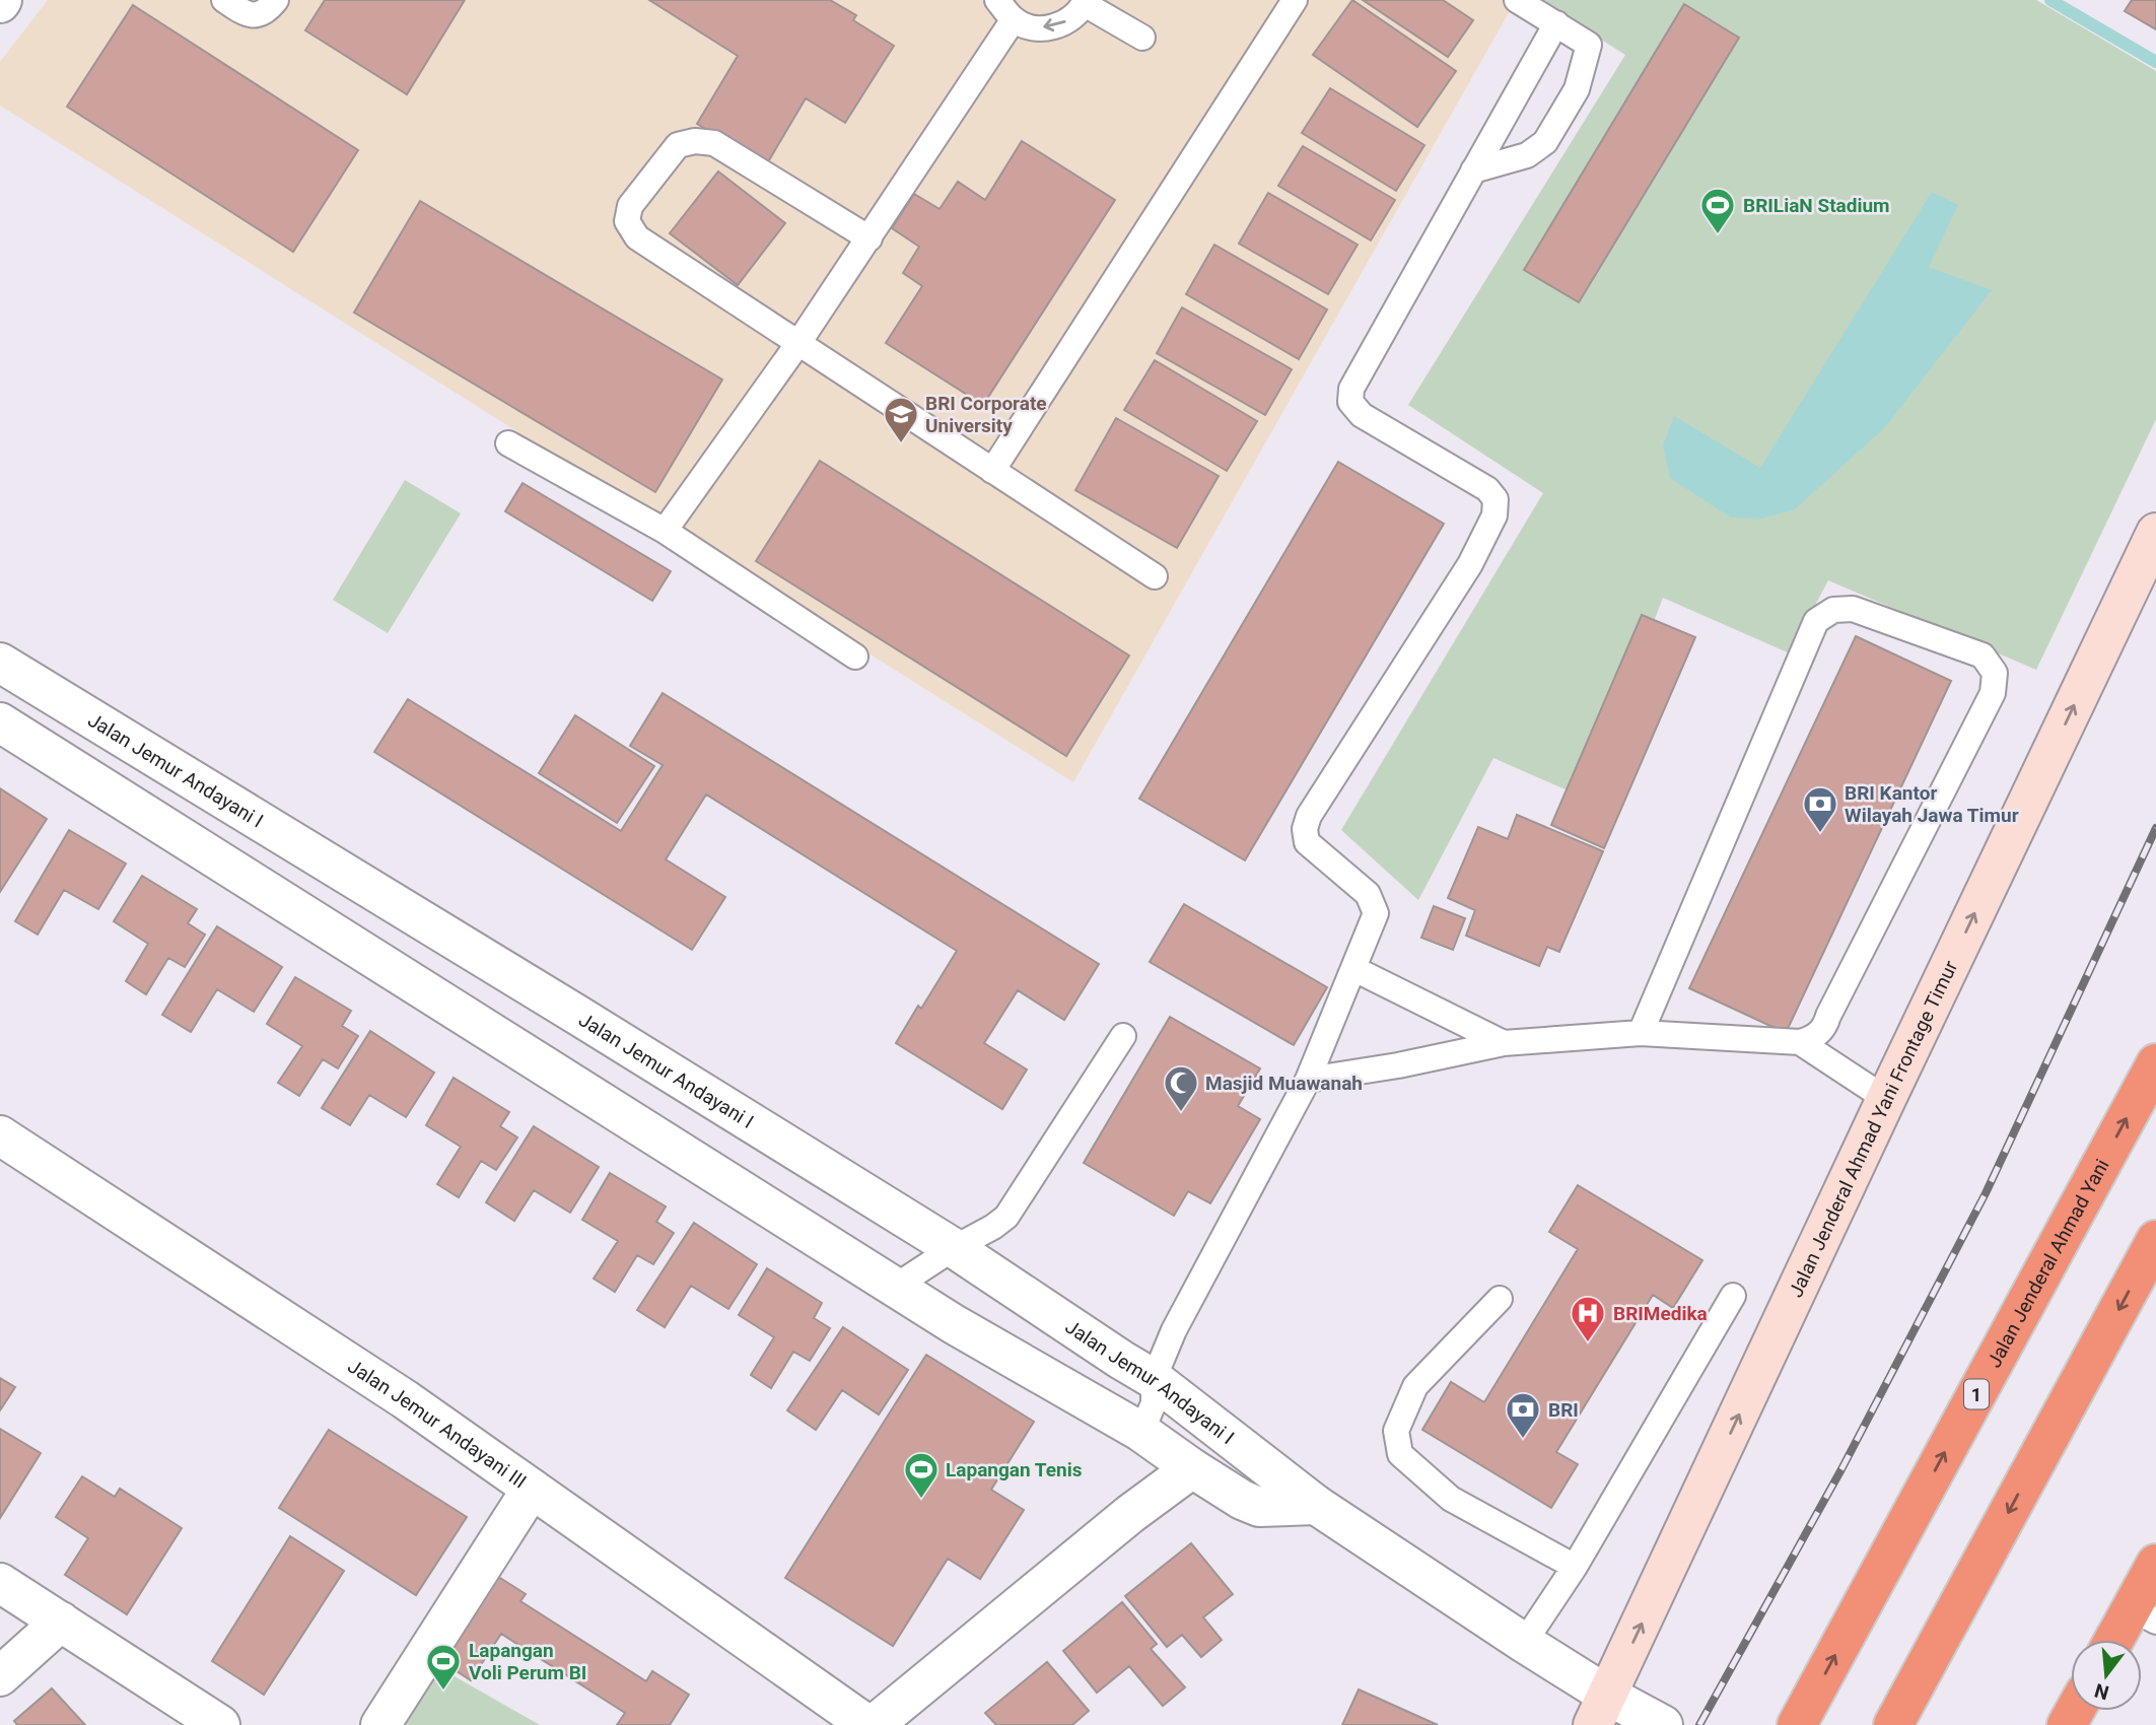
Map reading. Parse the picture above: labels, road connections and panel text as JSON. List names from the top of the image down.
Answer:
{
  "streets": {
    "highway": ["Jalan Jenderal Ahmad Yani", "1"],
    "street": ["Jalan Jemur Andayani I", "Jalan Jenderal Ahmad Yani Frontage Timur", "Jalan Jemur Andayani III"]
  },
  "crossings": [
    ["Jalan Jemur Andayani I", "Jalan Jenderal Ahmad Yani Frontage Timur"]
  ],
  "one_way": ["Jalan Jenderal Ahmad Yani Frontage Timur"],
  "places": {
    "sports": ["BRILiaN Stadium", "Lapangan Tenis", "Lapangan Voli Perum BI"],
    "school or university": ["BRI Corporate University"],
    "bank": ["BRI Kantor Wilayah Jawa Timur", "BRI"],
    "mosque": ["Masjid Muawanah"],
    "hospital": ["BRIMedika"]
  },
  "north": "bottom"
}
